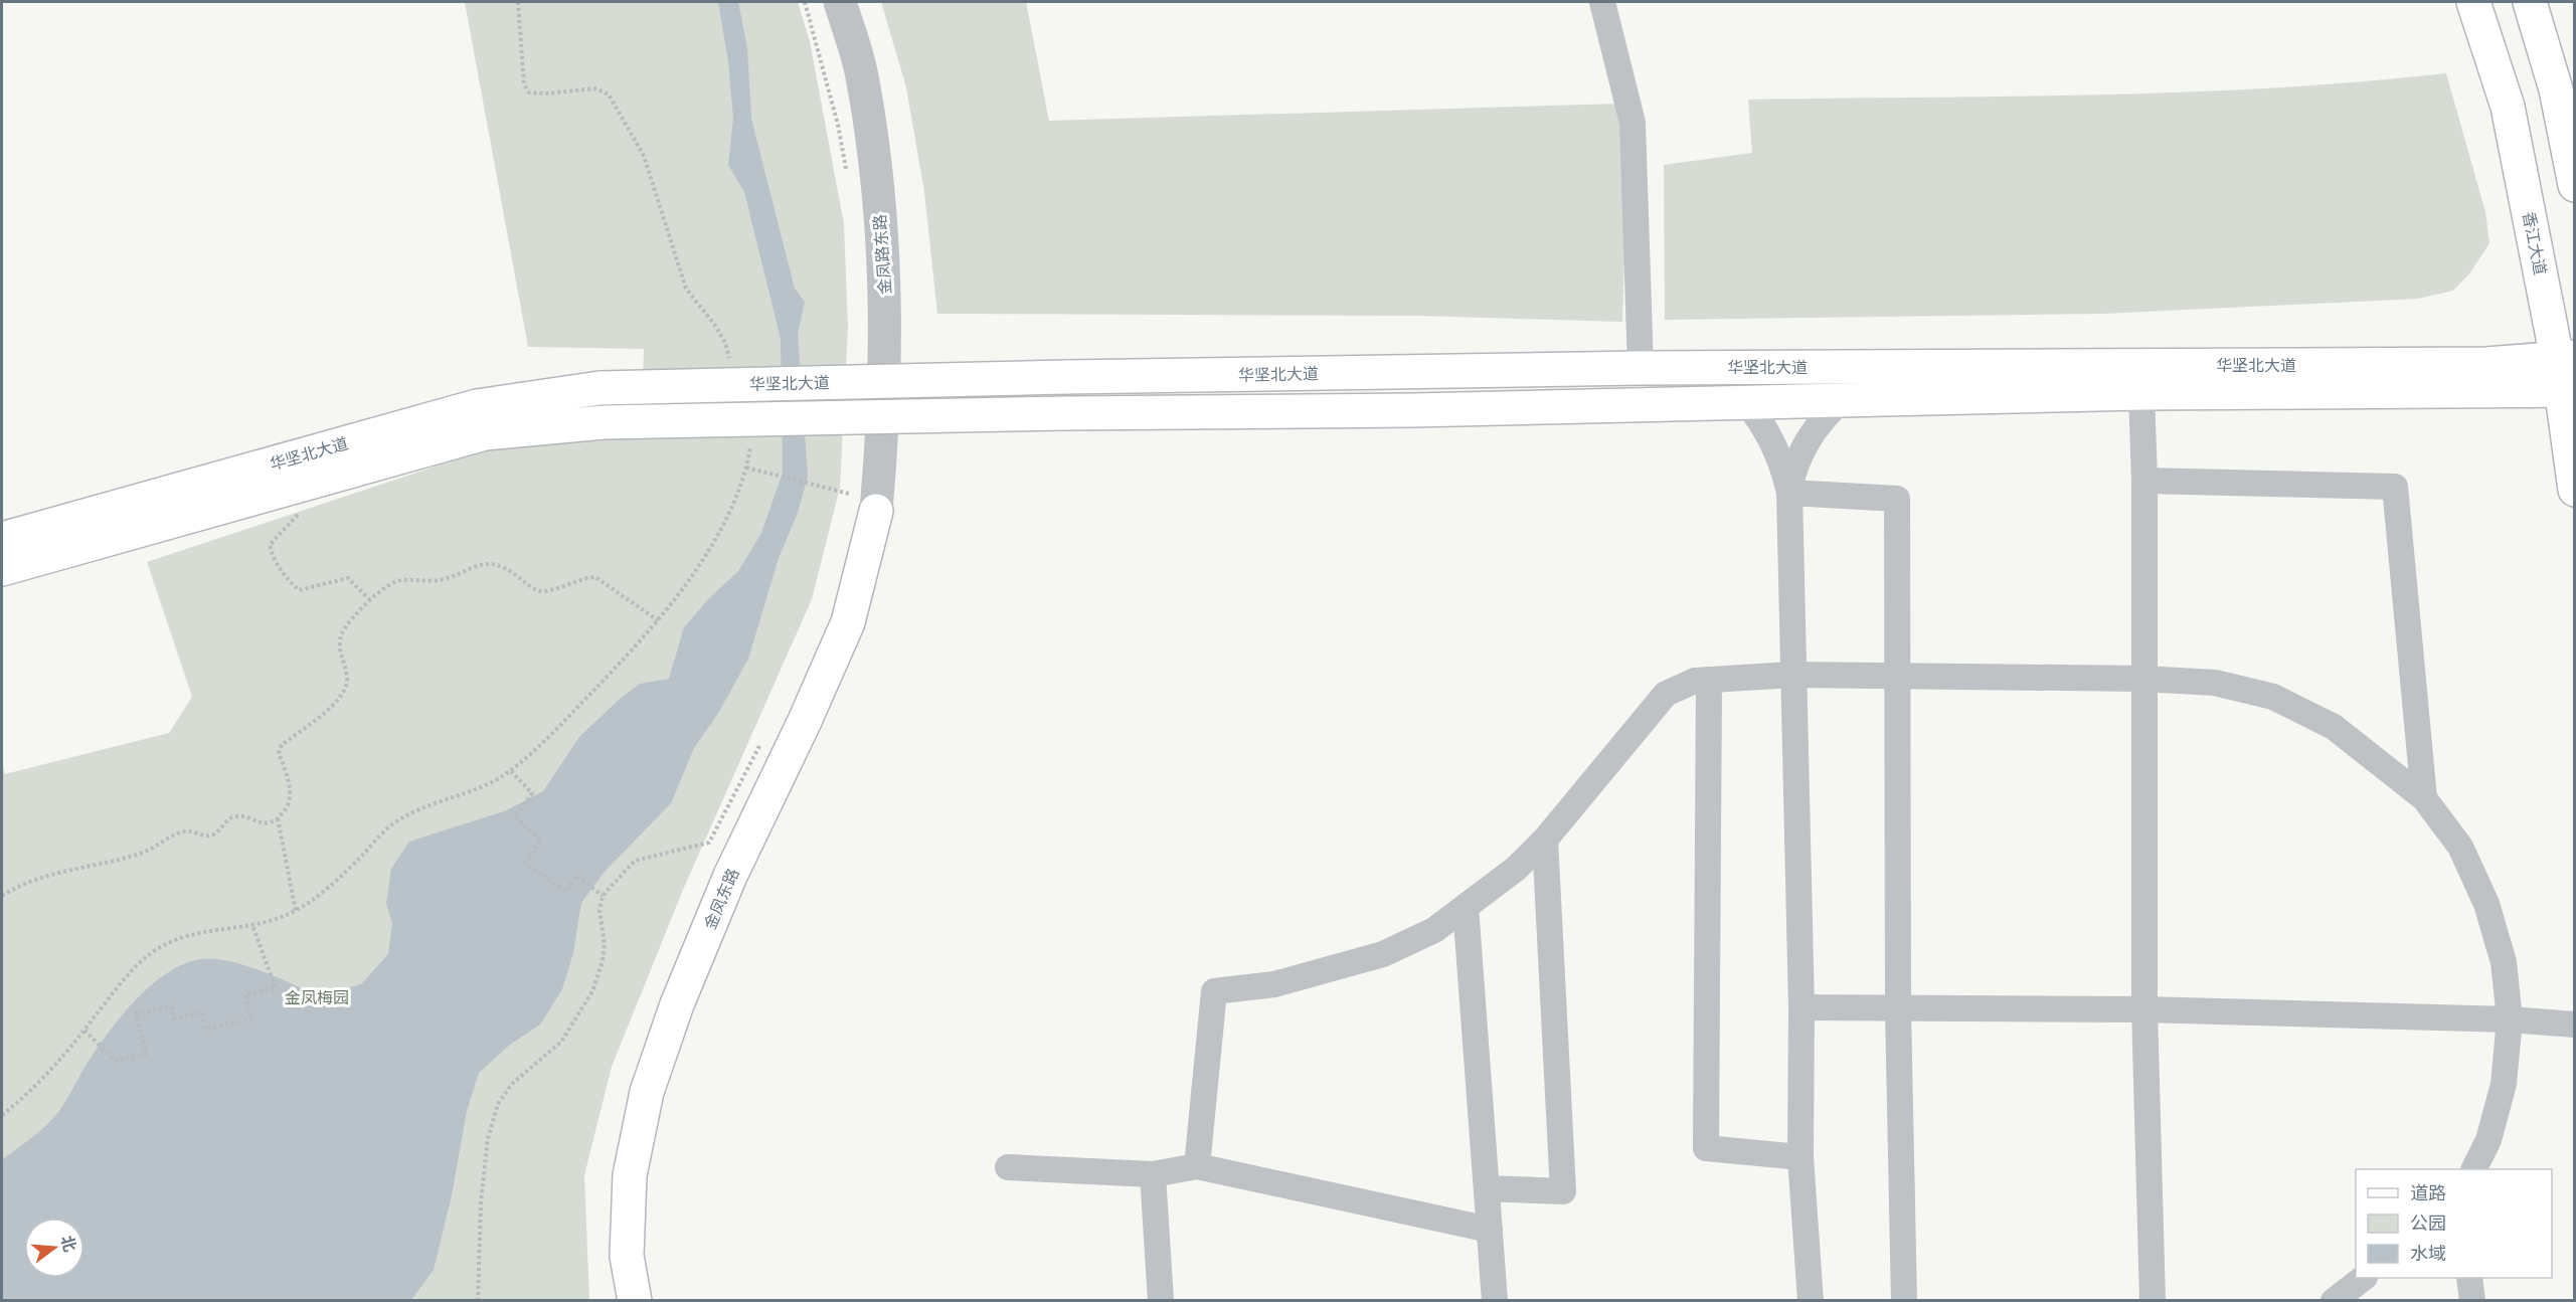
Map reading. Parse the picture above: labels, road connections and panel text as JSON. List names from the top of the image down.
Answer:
{
  "streets": {
    "main road": ["香江大道", "华坚北大道", "金凤东路"],
    "street": ["金凤路东路"]
  },
  "crossings": [
    ["香江大道", "华坚北大道"],
    ["金凤路东路", "金凤东路"]
  ],
  "parks": ["金凤梅园"],
  "legend": ["道路", "公园", "水域"],
  "north": "right"
}
